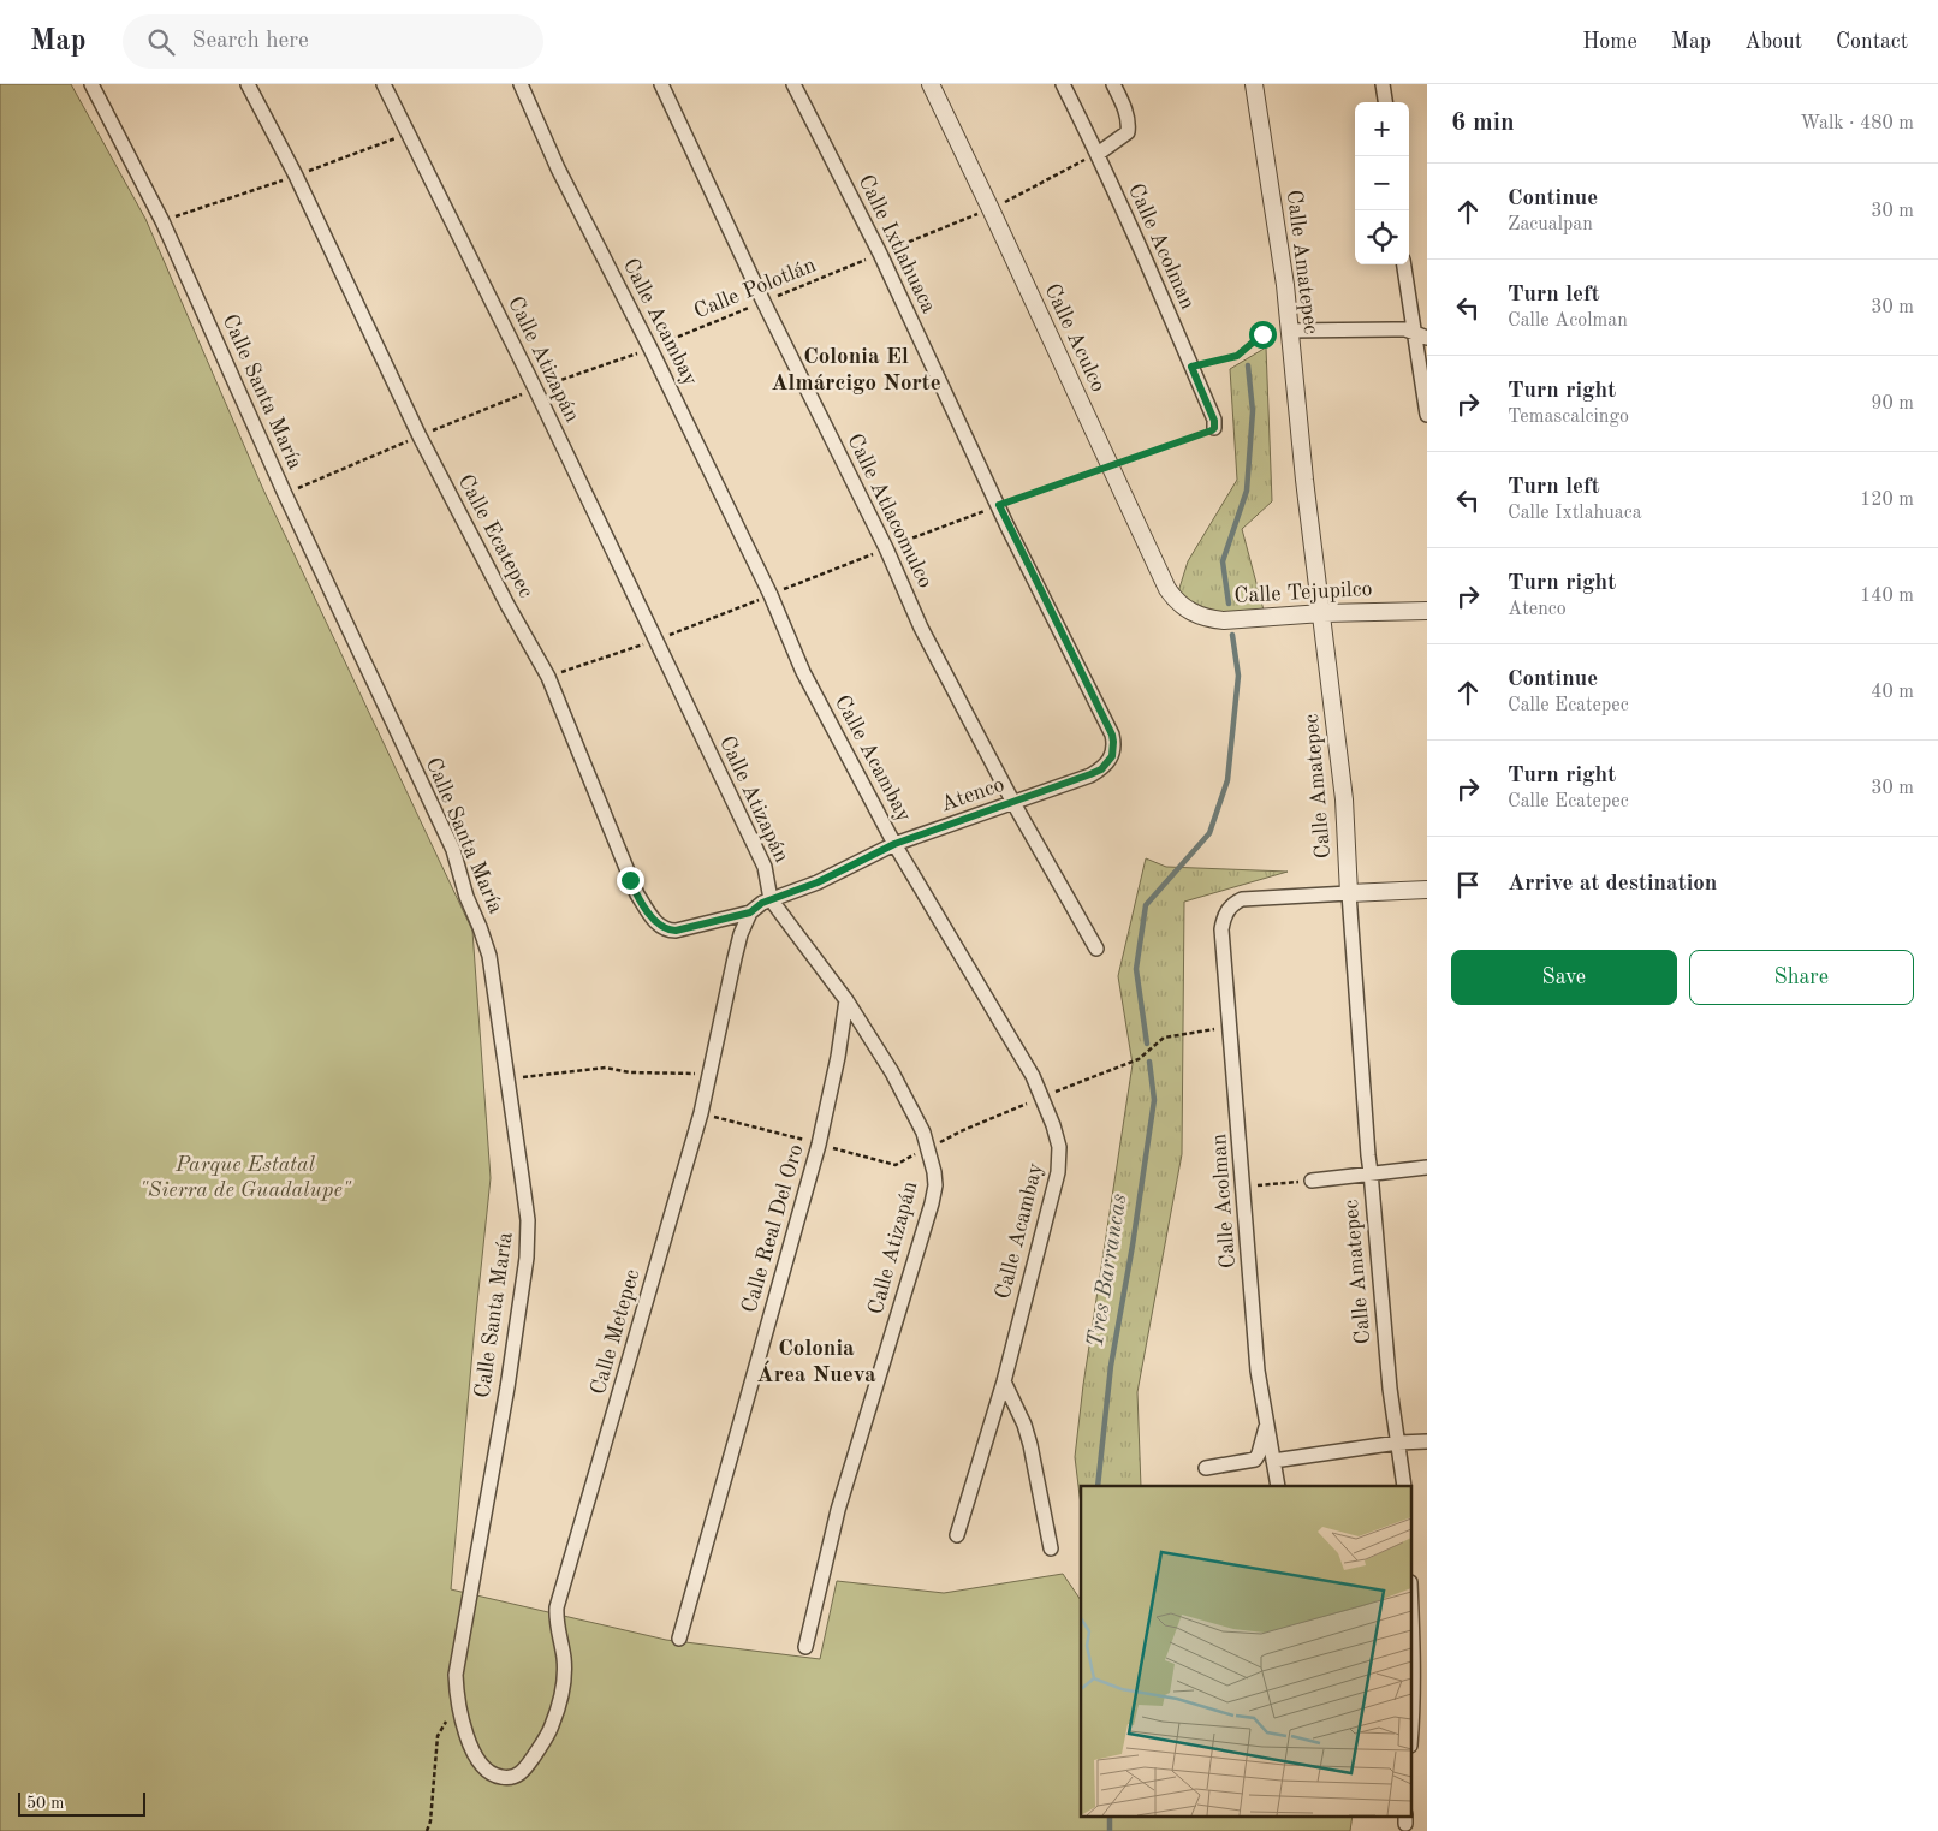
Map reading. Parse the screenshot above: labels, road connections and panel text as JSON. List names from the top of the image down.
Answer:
{
  "streets": {
    "street": [
      "Calle Ixtlahuaca",
      "Calle Acolman",
      "Calle Amatepec",
      "Calle Acambay",
      "Calle Aculco",
      "Calle Atizapán",
      "Calle Santa María",
      "Calle Atlacomulco",
      "Calle Ecatepec",
      "Calle Tejupilco",
      "Atenco",
      "Calle Real Del Oro",
      "Calle Metepec"
    ],
    "path": ["Calle Polotlán"]
  },
  "crossings": [
    ["Calle Ixtlahuaca", "Calle Polotlán"],
    ["Calle Ixtlahuaca", "Atenco"],
    ["Calle Acolman", "Calle Amatepec"],
    ["Calle Acolman", "Calle Polotlán"],
    ["Calle Amatepec", "Calle Tejupilco"],
    ["Calle Polotlán", "Calle Acambay"],
    ["Calle Polotlán", "Calle Aculco"],
    ["Calle Polotlán", "Calle Atizapán"],
    ["Calle Polotlán", "Calle Santa María"],
    ["Calle Polotlán", "Calle Atlacomulco"],
    ["Calle Polotlán", "Calle Ecatepec"],
    ["Calle Acambay", "Atenco"],
    ["Calle Aculco", "Calle Tejupilco"],
    ["Calle Atizapán", "Atenco"],
    ["Calle Atizapán", "Calle Real Del Oro"],
    ["Calle Santa María", "Calle Metepec"],
    ["Calle Atlacomulco", "Atenco"],
    ["Calle Ecatepec", "Calle Metepec"]
  ],
  "districts": ["Colonia El Almárcigo Norte", "Colonia Área Nueva"],
  "water": ["Tres Barrancas"],
  "parks": ["Parque Estatal \"Sierra de Guadalupe\""],
  "scale_bar": "50 m",
  "page": {
    "header": "Map",
    "search": "Search here",
    "nav": [
      "Home",
      "Map",
      "About",
      "Contact"
    ],
    "heading": ["6 min", "Walk · 480 m"],
    "map_buttons": ["+", "−"],
    "list": [
      ["Continue", "Zacualpan", "30 m"],
      ["Turn left", "Calle Acolman", "30 m"],
      ["Turn right", "Temascalcingo", "90 m"],
      ["Turn left", "Calle Ixtlahuaca", "120 m"],
      ["Turn right", "Atenco", "140 m"],
      ["Continue", "Calle Ecatepec", "40 m"],
      ["Turn right", "Calle Ecatepec", "30 m"],
      "Arrive at destination"
    ],
    "buttons": ["Save", "Share"],
    "scale": "50 m"
  }
}
